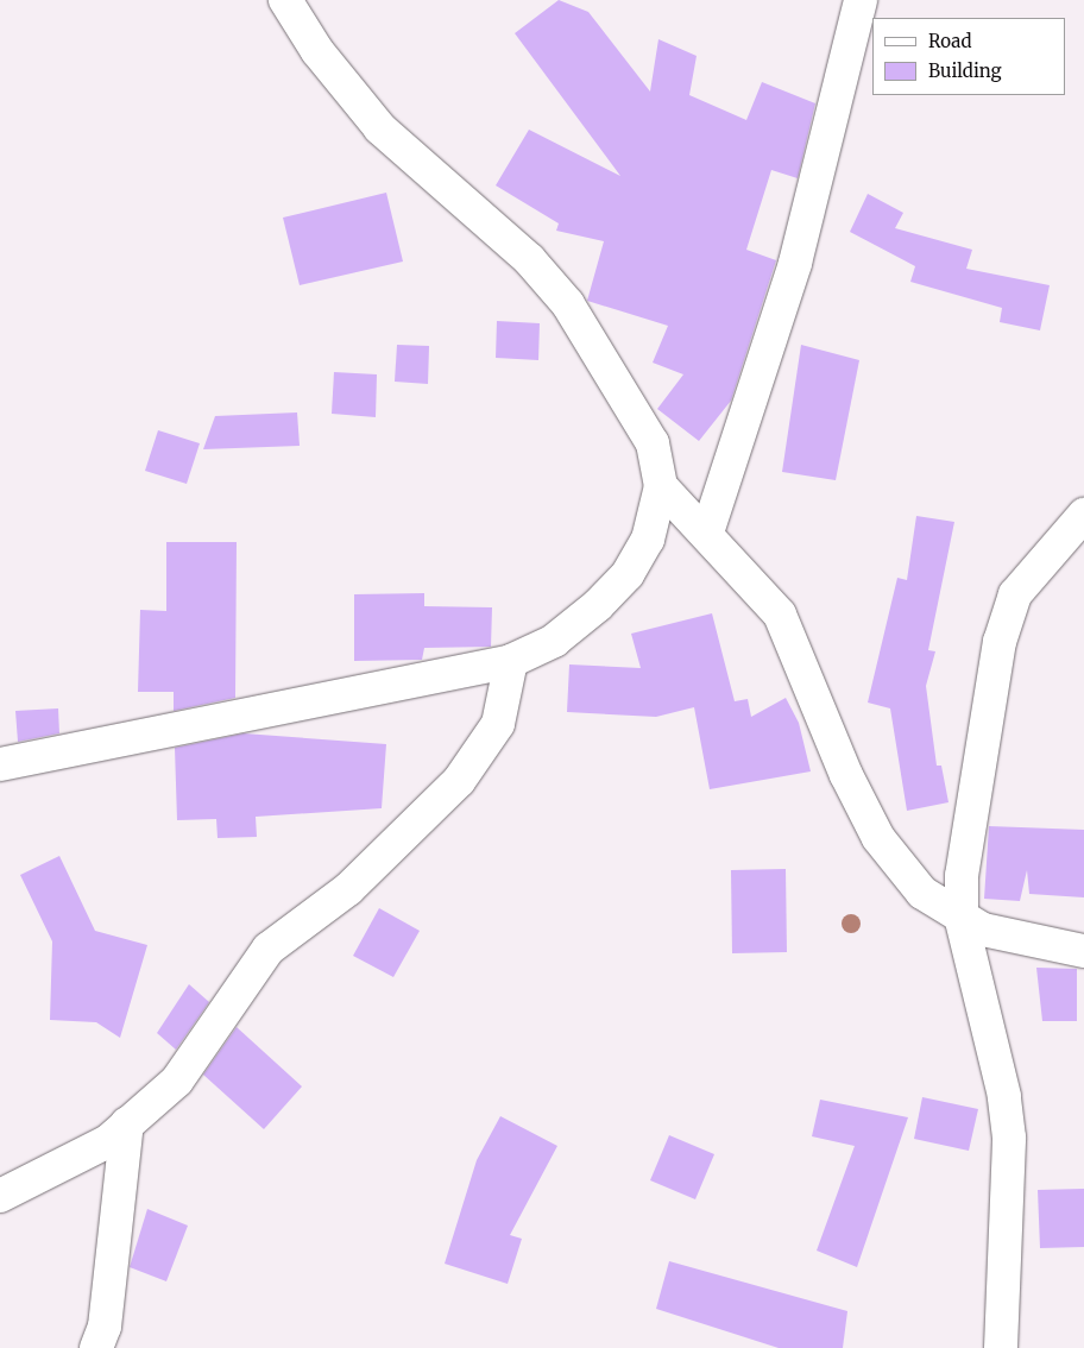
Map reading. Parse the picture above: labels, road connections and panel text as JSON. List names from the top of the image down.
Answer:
{
  "legend": ["Road", "Building"]
}
